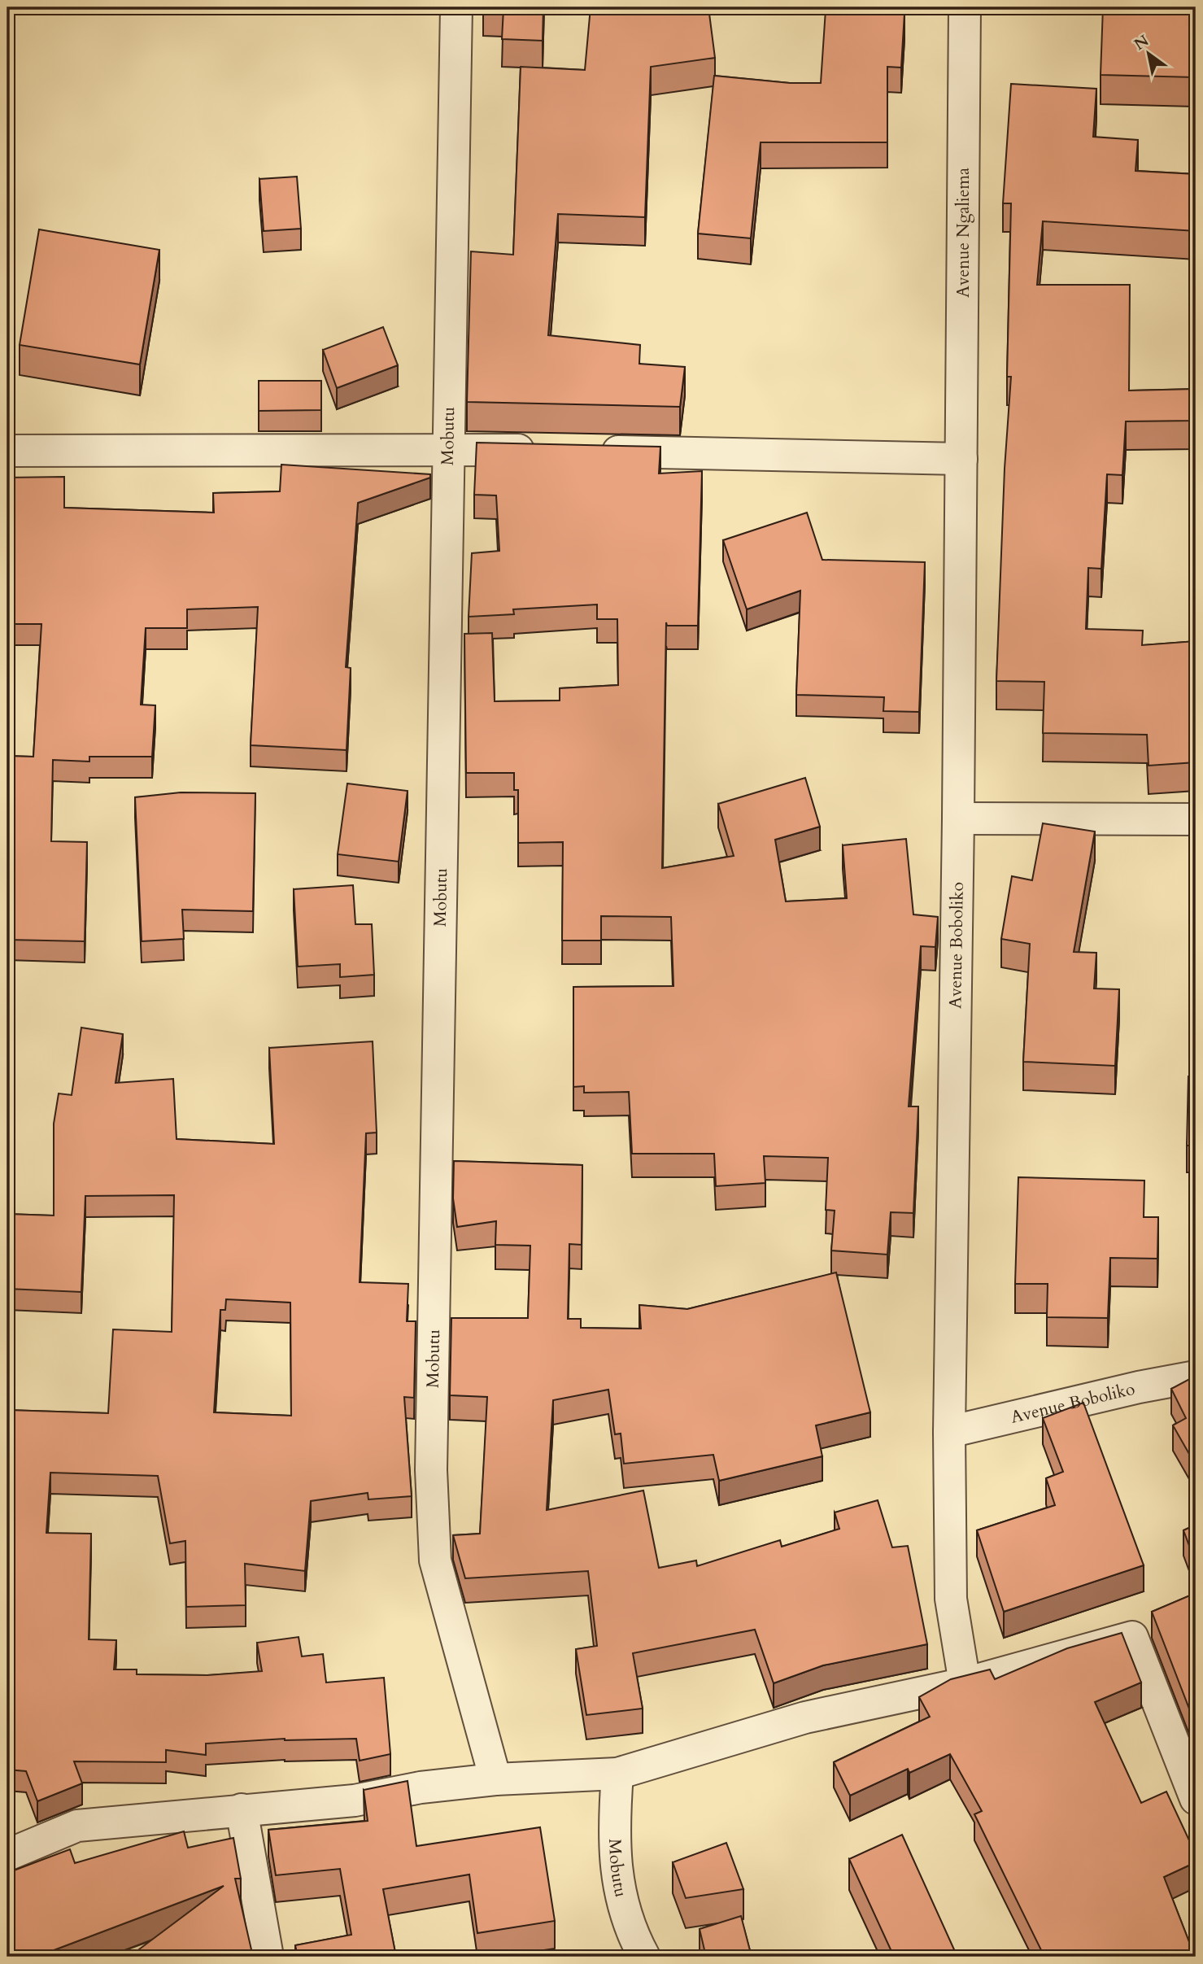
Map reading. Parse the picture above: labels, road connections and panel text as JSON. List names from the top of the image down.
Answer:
{
  "streets": {
    "street": ["Avenue Ngaliema", "Mobutu", "Avenue Boboliko"]
  },
  "crossings": [
    ["Avenue Ngaliema", "Avenue Boboliko"]
  ],
  "north": "top left"
}
